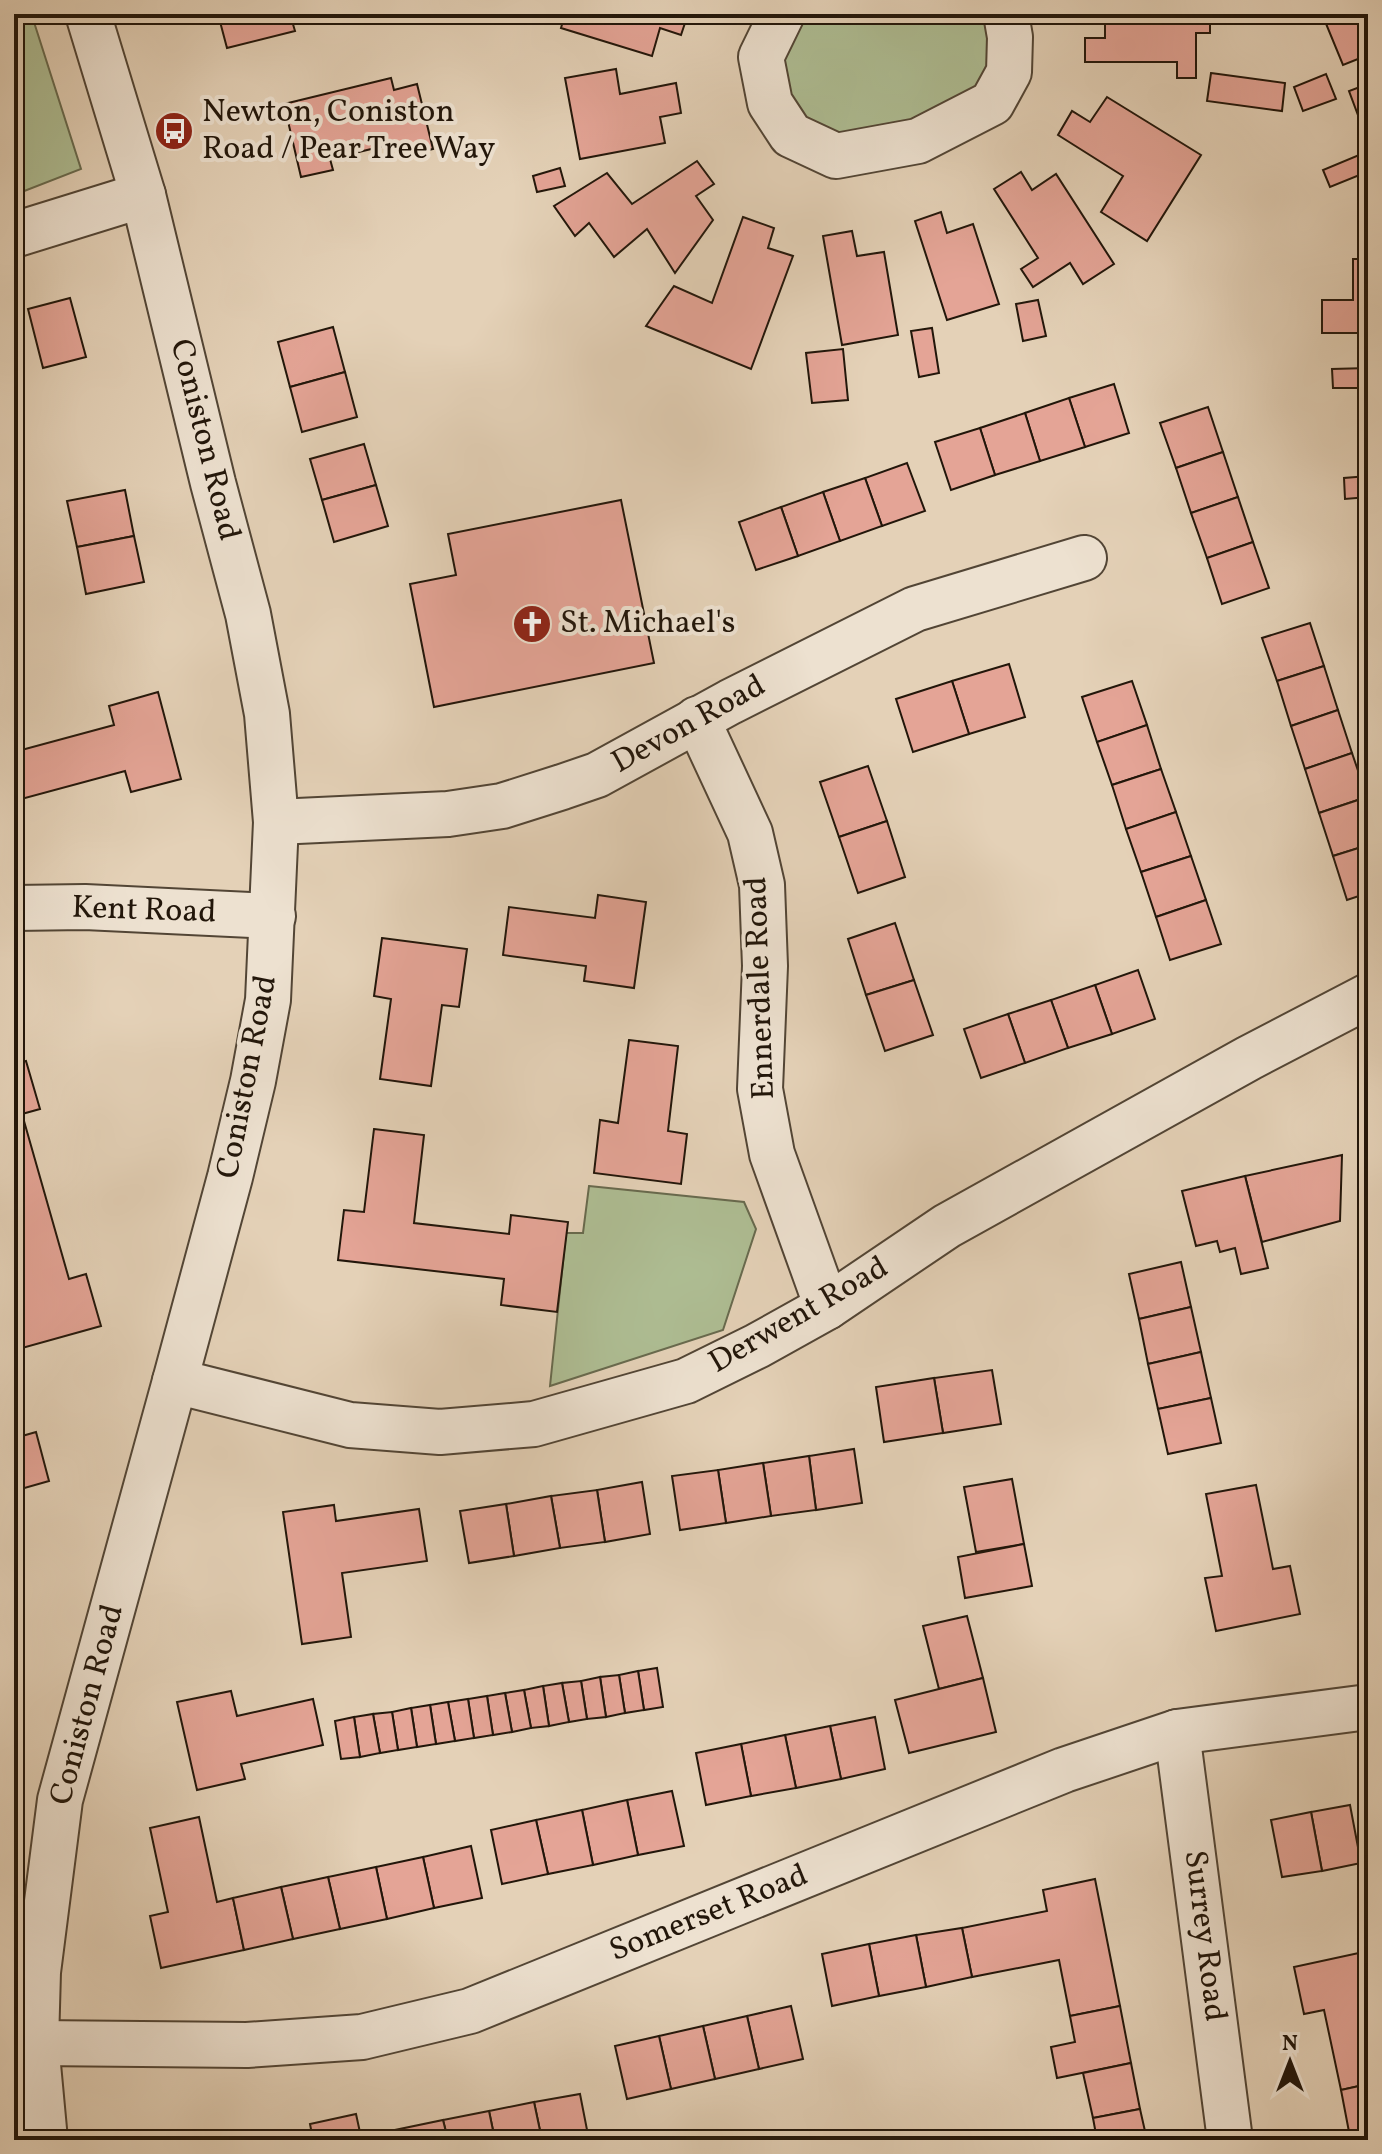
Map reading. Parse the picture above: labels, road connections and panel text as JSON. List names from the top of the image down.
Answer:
{
  "streets": {
    "street": [
      "Coniston Road",
      "Devon Road",
      "Kent Road",
      "Ennerdale Road",
      "Derwent Road",
      "Somerset Road",
      "Surrey Road"
    ]
  },
  "crossings": [
    ["Coniston Road", "Devon Road"],
    ["Coniston Road", "Kent Road"],
    ["Coniston Road", "Derwent Road"],
    ["Coniston Road", "Somerset Road"],
    ["Devon Road", "Ennerdale Road"],
    ["Ennerdale Road", "Derwent Road"],
    ["Somerset Road", "Surrey Road"]
  ],
  "places": {
    "bus stop": ["Newton, Coniston Road / Pear Tree Way"],
    "church": ["St. Michael's"]
  },
  "north": "top"
}
